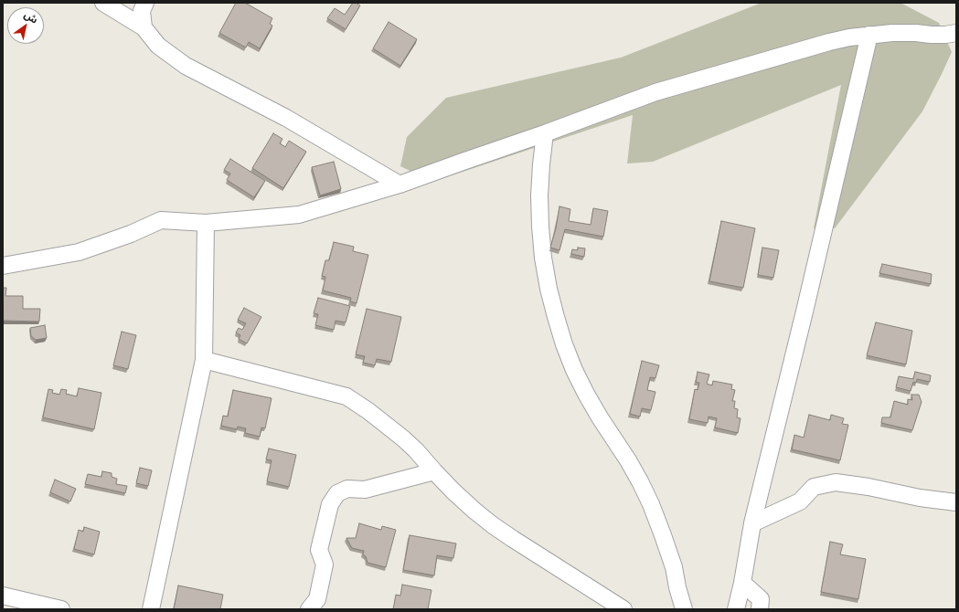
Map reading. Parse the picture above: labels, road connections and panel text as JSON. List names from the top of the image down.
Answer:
{
  "north": "top right"
}
